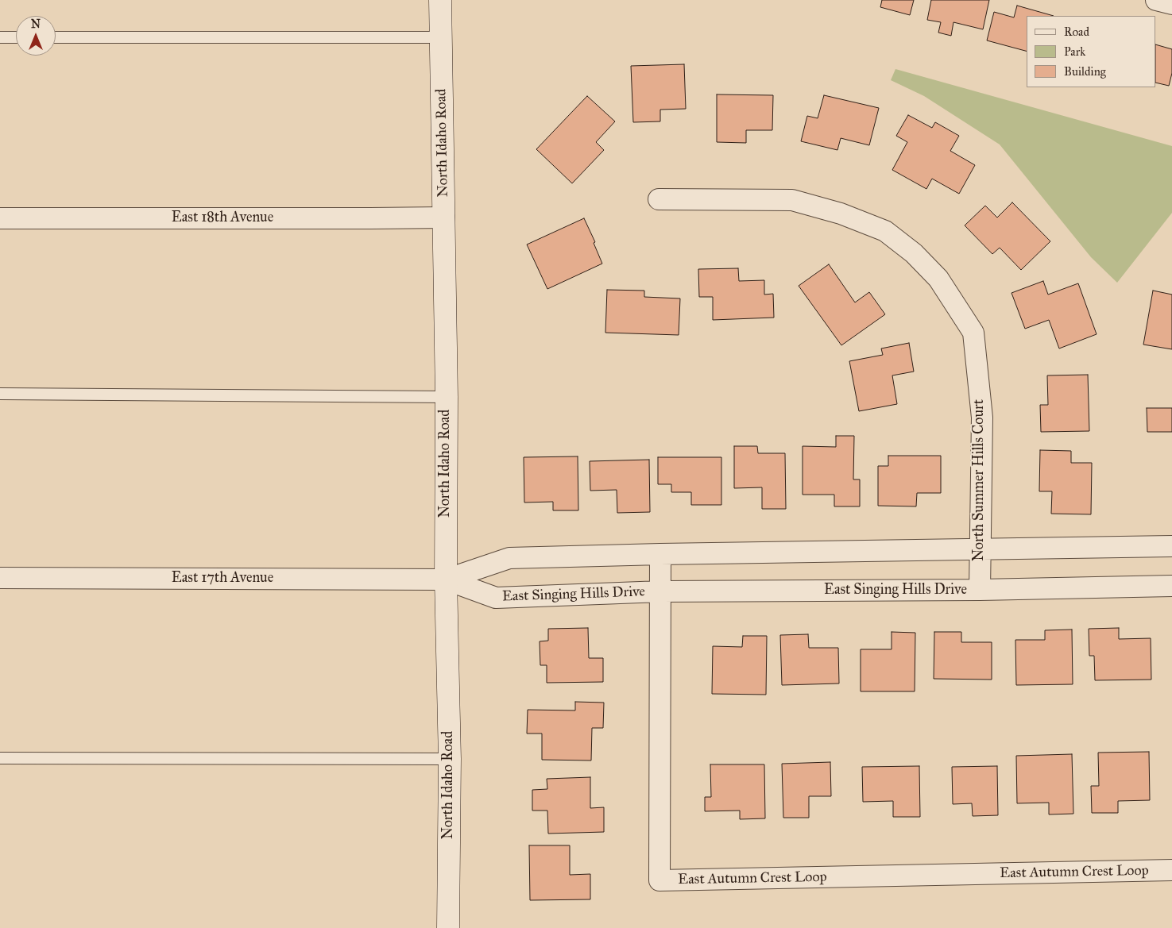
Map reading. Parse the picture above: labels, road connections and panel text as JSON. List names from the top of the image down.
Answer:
{
  "streets": {
    "main road": ["North Idaho Road"],
    "street": [
      "East 18th Avenue",
      "North Summer Hills Court",
      "East 17th Avenue",
      "East Singing Hills Drive",
      "East Autumn Crest Loop"
    ]
  },
  "crossings": [
    ["North Idaho Road", "East 18th Avenue"],
    ["North Idaho Road", "East 17th Avenue"],
    ["North Idaho Road", "East Singing Hills Drive"],
    ["North Summer Hills Court", "East Singing Hills Drive"],
    ["East 17th Avenue", "East Singing Hills Drive"],
    ["East Singing Hills Drive", "East Autumn Crest Loop"]
  ],
  "legend": ["Road", "Park", "Building"],
  "north": "top"
}
